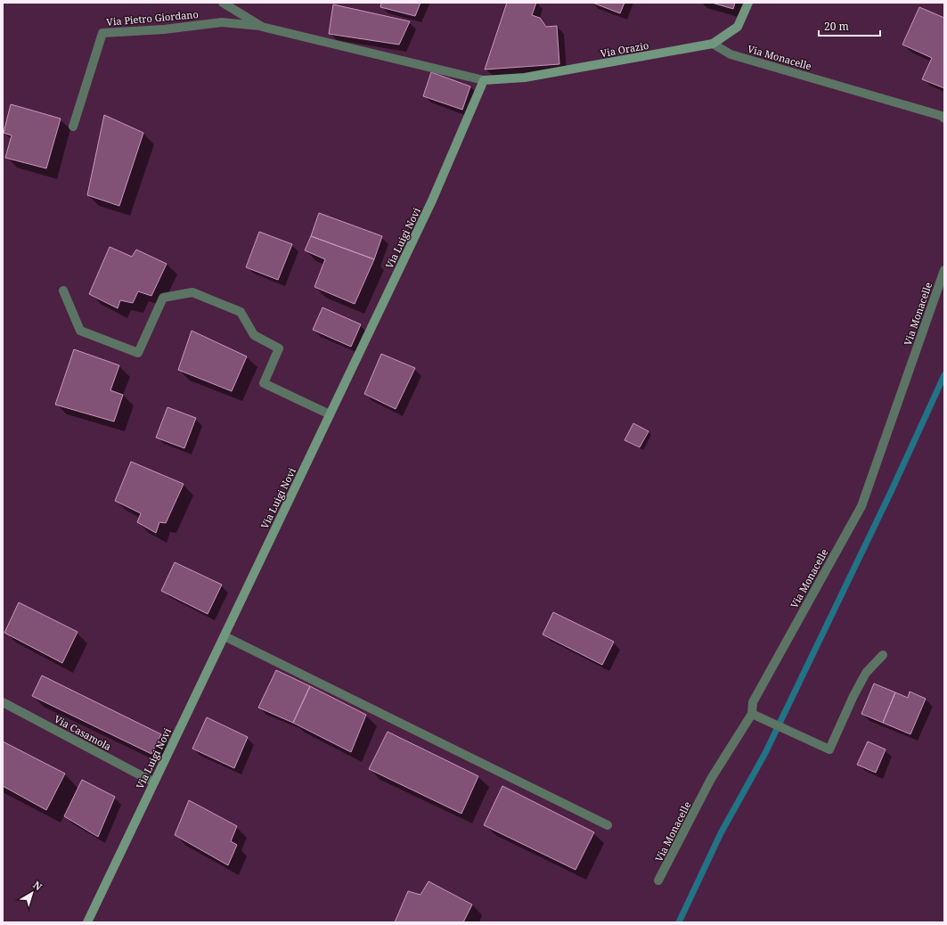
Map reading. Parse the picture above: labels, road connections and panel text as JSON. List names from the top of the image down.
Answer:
{
  "streets": {
    "main road": ["Via Orazio", "Via Luigi Novi"],
    "street": ["Via Pietro Giordano", "Via Monacelle", "Via Casamola"]
  },
  "crossings": [
    ["Via Pietro Giordano", "Via Orazio"],
    ["Via Pietro Giordano", "Via Luigi Novi"],
    ["Via Orazio", "Via Monacelle"],
    ["Via Orazio", "Via Luigi Novi"],
    ["Via Luigi Novi", "Via Casamola"]
  ],
  "scale_bar": "20 m",
  "north": "top right"
}
